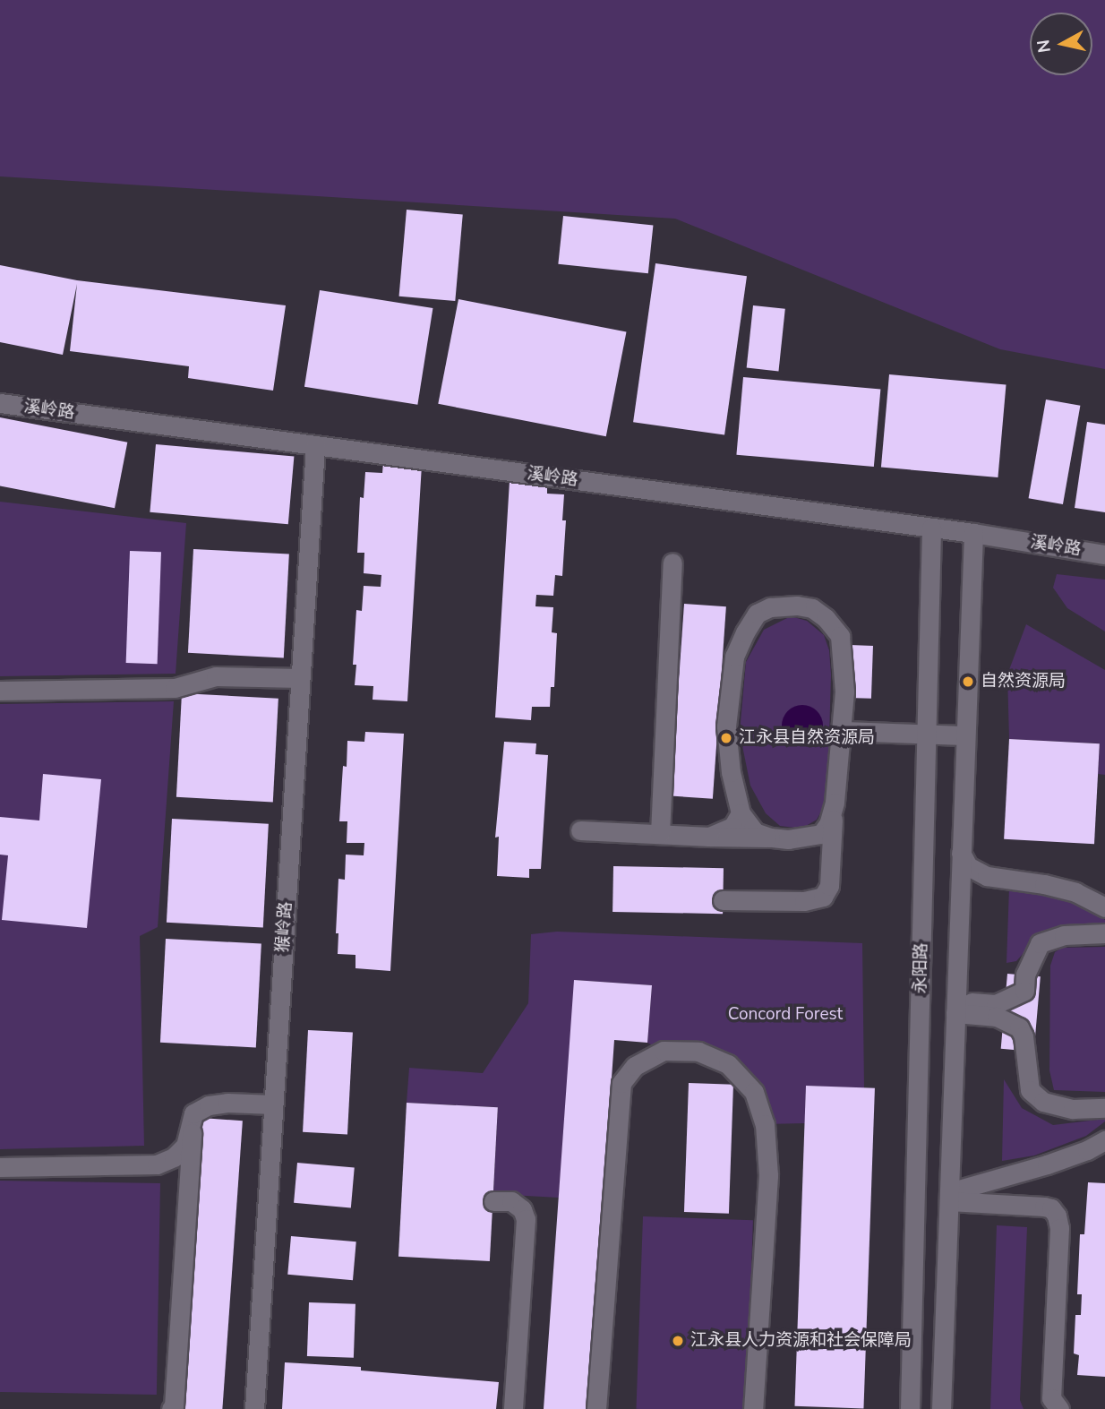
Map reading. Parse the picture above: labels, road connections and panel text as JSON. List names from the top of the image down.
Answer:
{
  "streets": {
    "street": ["溪岭路", "猴岭路", "永阳路"]
  },
  "crossings": [
    ["溪岭路", "猴岭路"],
    ["溪岭路", "永阳路"]
  ],
  "parks": ["Concord Forest"],
  "places": ["自然资源局", "江永县自然资源局", "江永县人力资源和社会保障局"],
  "north": "left"
}
